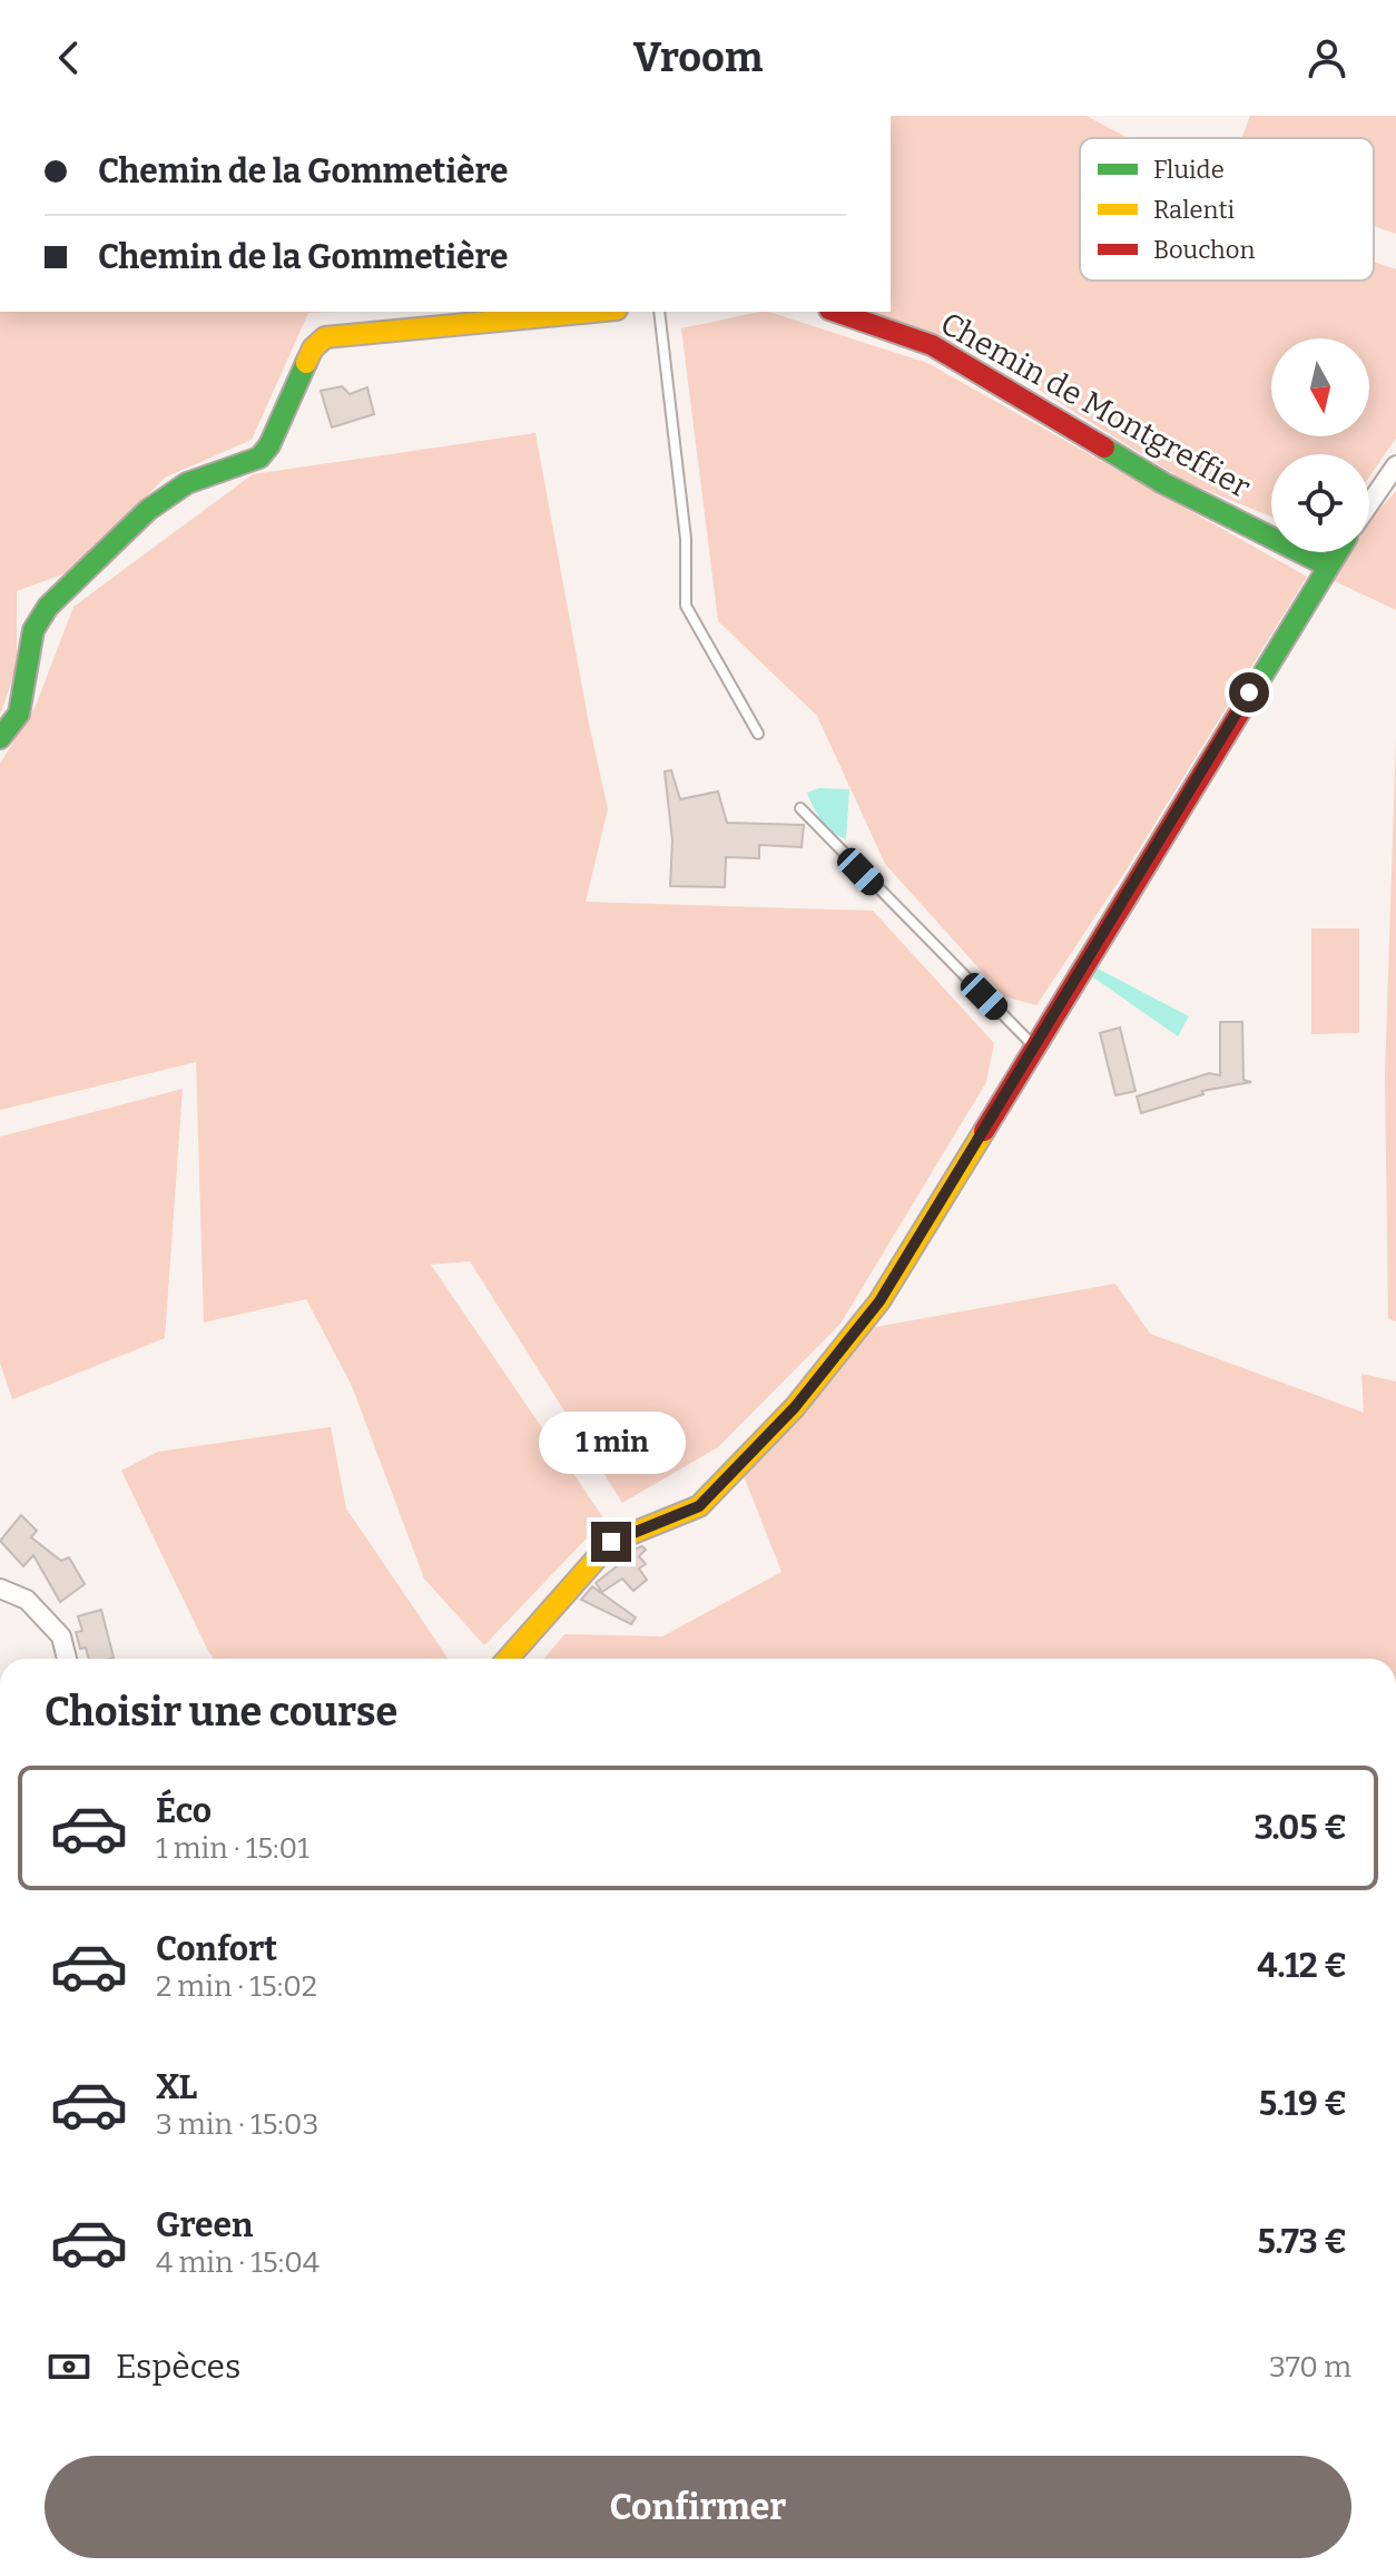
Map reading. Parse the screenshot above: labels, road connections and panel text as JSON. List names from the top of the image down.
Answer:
{
  "streets": {
    "street": ["Chemin de Montgreffier"]
  },
  "legend": ["Fluide", "Ralenti", "Bouchon"],
  "north": "bottom",
  "page": {
    "header": "Vroom",
    "banner": ["Chemin de la Gommetière", "Chemin de la Gommetière"],
    "bubble": "1 min",
    "heading": "Choisir une course",
    "list": [
      {
        "name": "Éco",
        "note": "1 min · 15:01",
        "value": "3.05 €"
      },
      {
        "name": "Confort",
        "note": "2 min · 15:02",
        "value": "4.12 €"
      },
      {
        "name": "XL",
        "note": "3 min · 15:03",
        "value": "5.19 €"
      },
      {
        "name": "Green",
        "note": "4 min · 15:04",
        "value": "5.73 €"
      }
    ],
    "pay": ["Espèces", "370 m"],
    "buttons": "Confirmer"
  }
}
